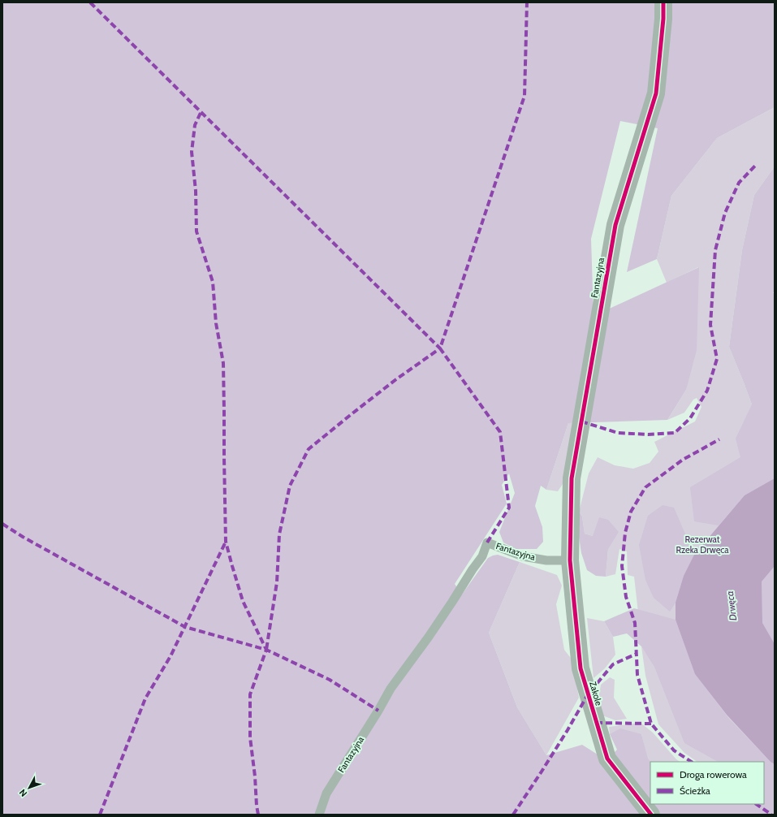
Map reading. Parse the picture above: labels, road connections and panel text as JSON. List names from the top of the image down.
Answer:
{
  "streets": {
    "street": ["Fantazyjna", "Zakole"]
  },
  "crossings": [
    ["Fantazyjna", "Zakole"]
  ],
  "water": ["Drwęca"],
  "parks": ["Rezerwat Rzeka Drwęca"],
  "legend": ["Droga rowerowa", "Ścieżka"],
  "north": "bottom left"
}
